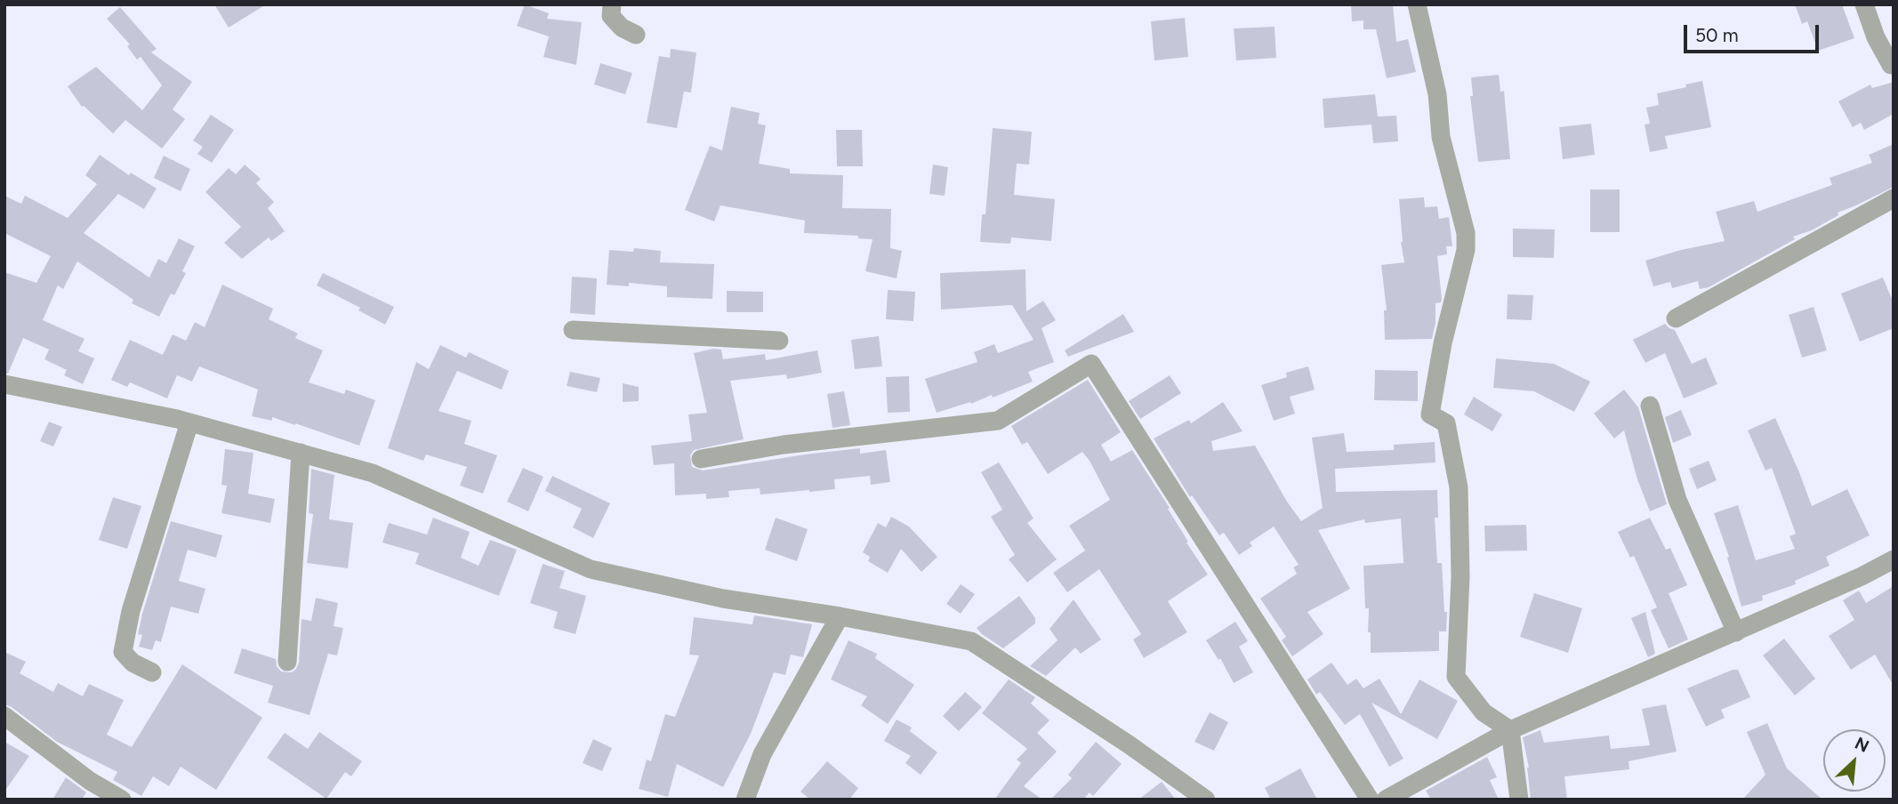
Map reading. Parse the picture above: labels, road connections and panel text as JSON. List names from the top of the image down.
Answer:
{
  "scale_bar": "50 m",
  "north": "top right"
}
